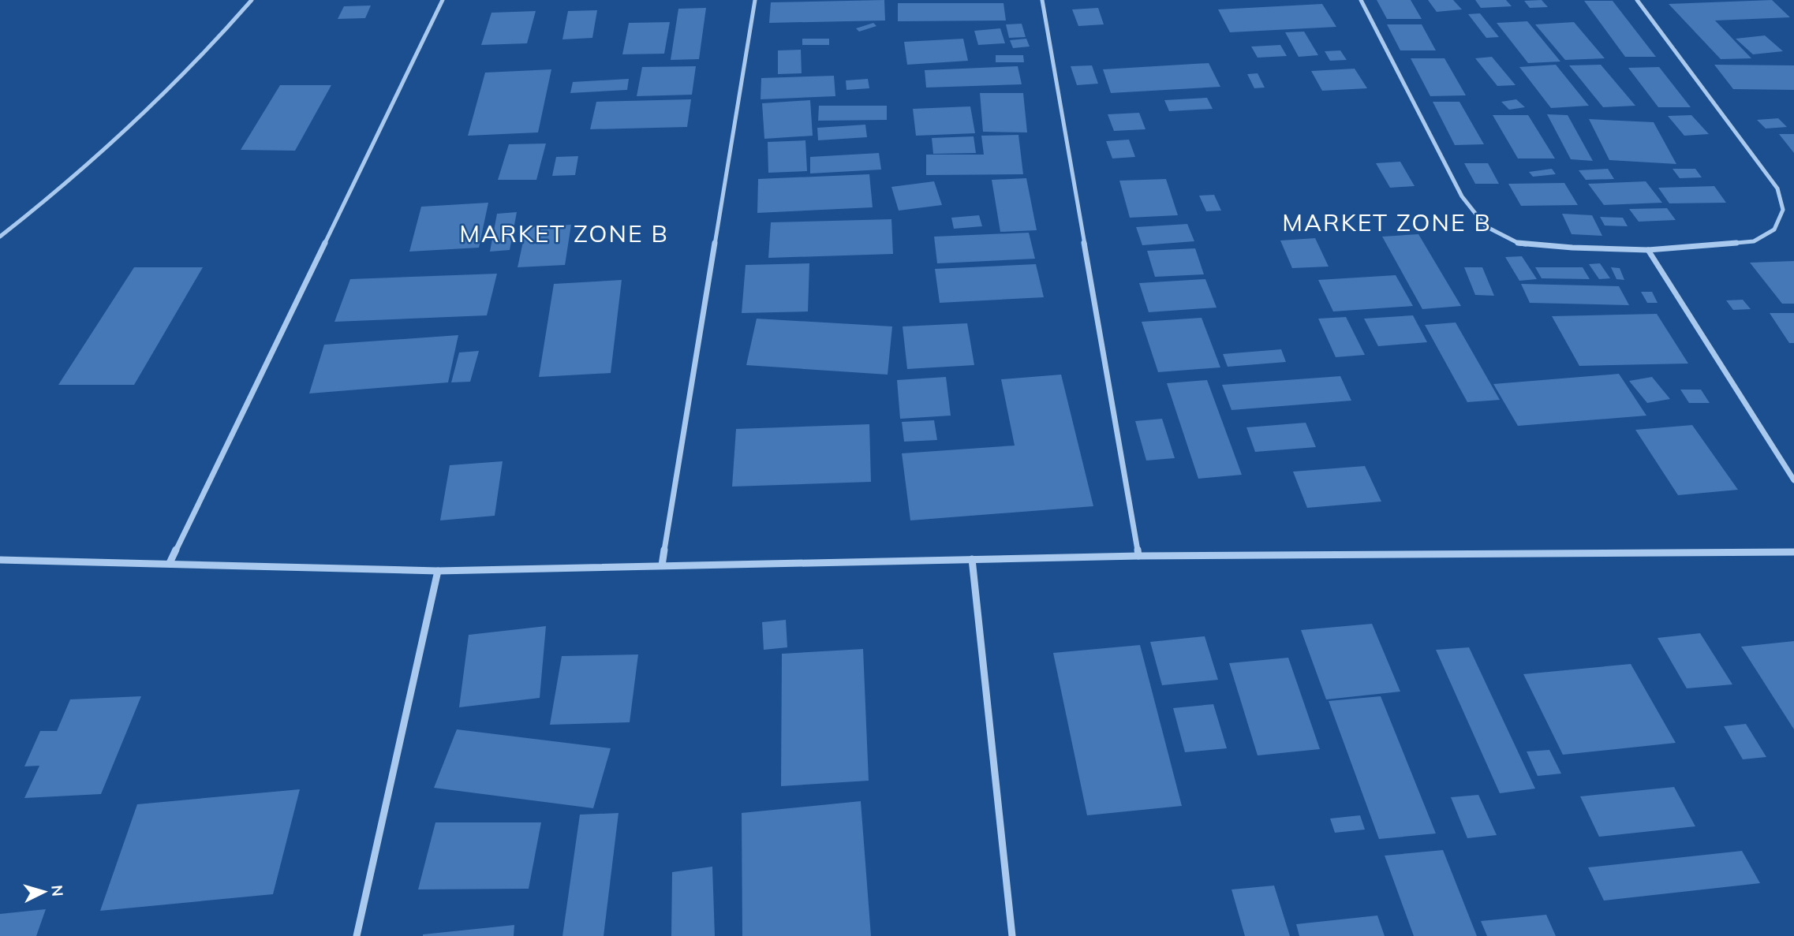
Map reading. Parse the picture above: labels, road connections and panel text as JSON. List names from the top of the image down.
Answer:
{
  "districts": ["MARKET ZONE B", "MARKET ZONE B"],
  "north": "right"
}
